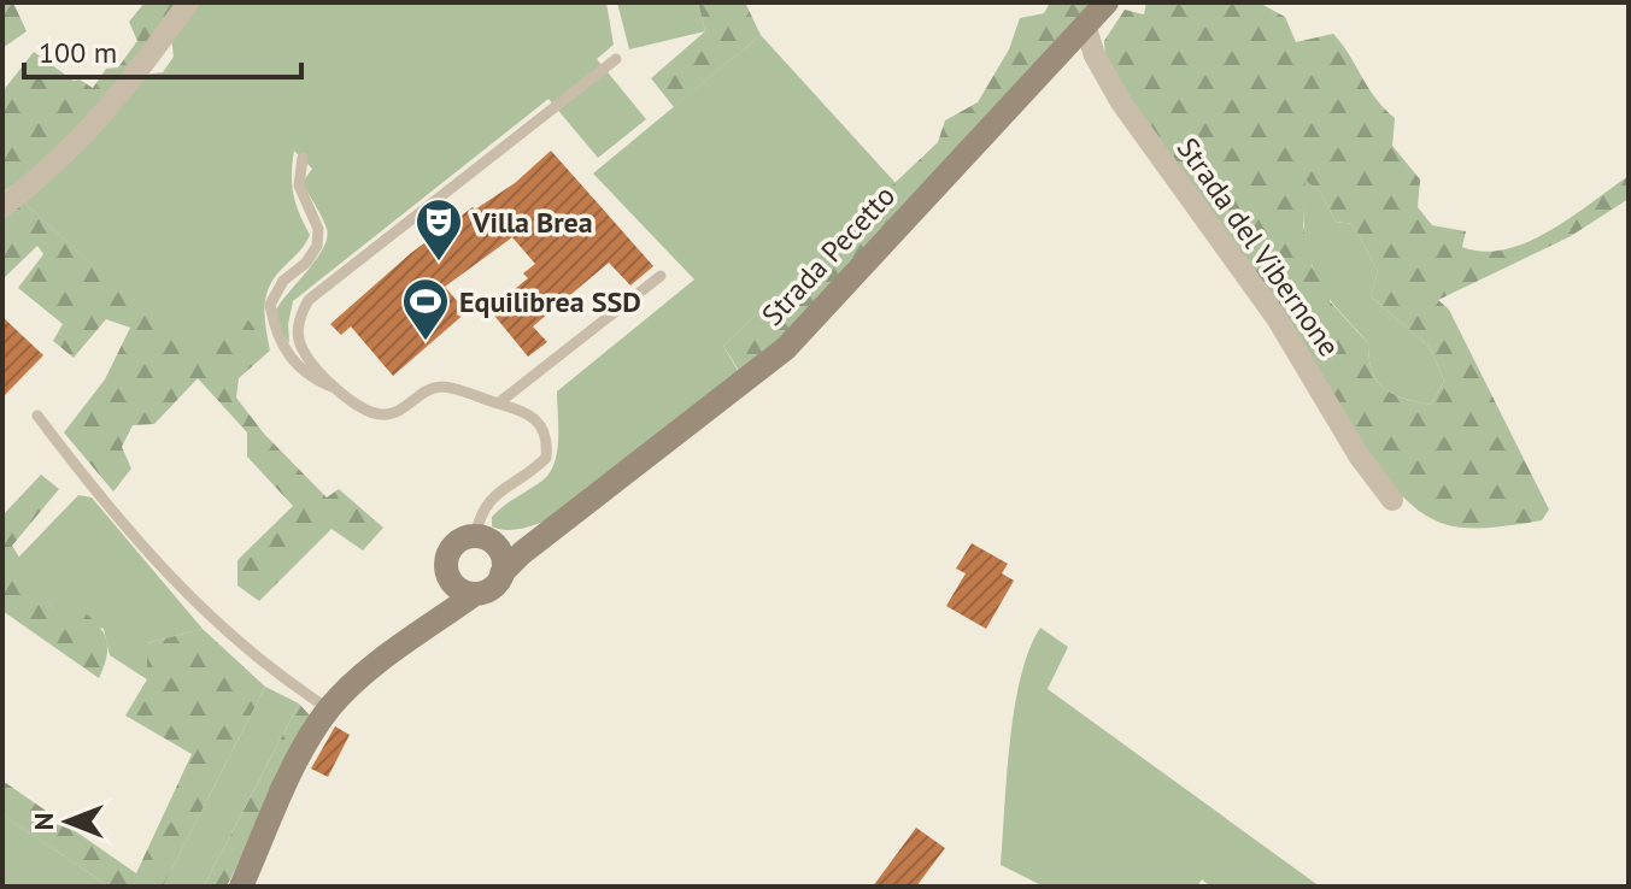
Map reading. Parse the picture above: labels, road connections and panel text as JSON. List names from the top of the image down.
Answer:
{
  "streets": {
    "main road": ["Strada Pecetto"],
    "street": ["Strada del Vibernone"]
  },
  "crossings": [
    ["Strada del Vibernone", "Strada Pecetto"]
  ],
  "places": {
    "theatre": ["Villa Brea"],
    "sports": ["Equilibrea SSD"]
  },
  "scale_bar": "100 m",
  "north": "left"
}
